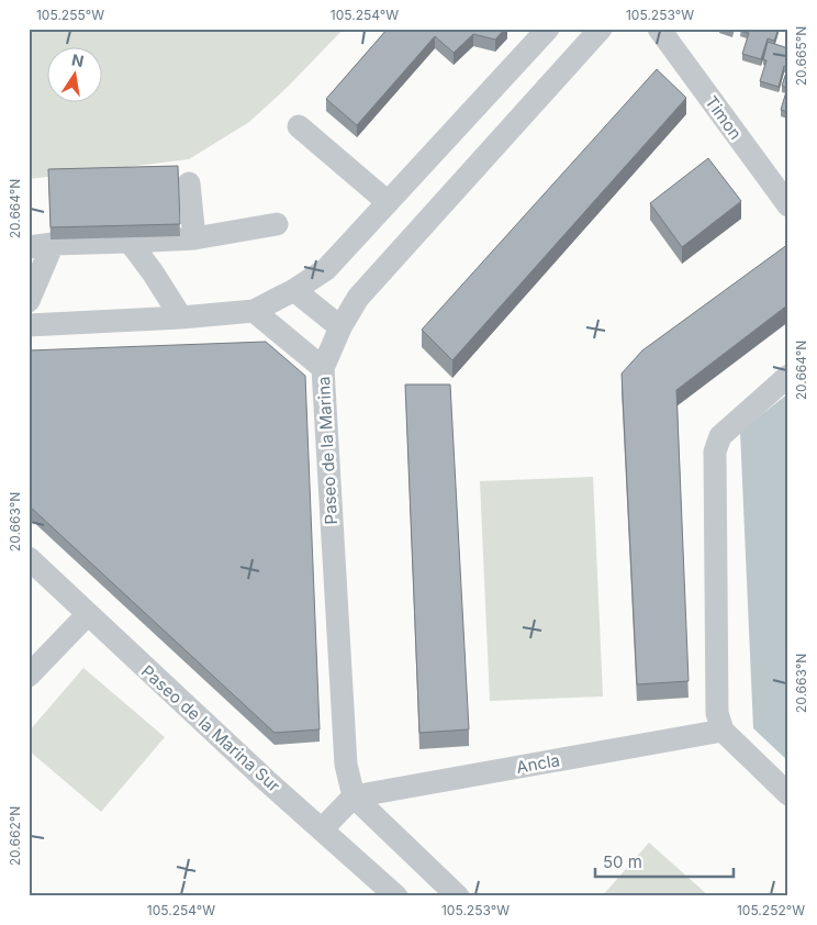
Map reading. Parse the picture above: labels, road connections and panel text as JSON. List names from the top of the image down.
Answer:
{
  "streets": {
    "street": [
      "Timon",
      "Paseo de la Marina",
      "Paseo de la Marina Sur",
      "Ancla"
    ]
  },
  "crossings": [
    ["Paseo de la Marina", "Ancla"]
  ],
  "scale_bar": "50 m",
  "north": "top",
  "coordinates": [
    "105.255°W",
    "105.254°W",
    "105.253°W",
    "20.665°N",
    "20.664°N",
    "20.663°N",
    "20.662°N",
    "105.252°W"
  ]
}
